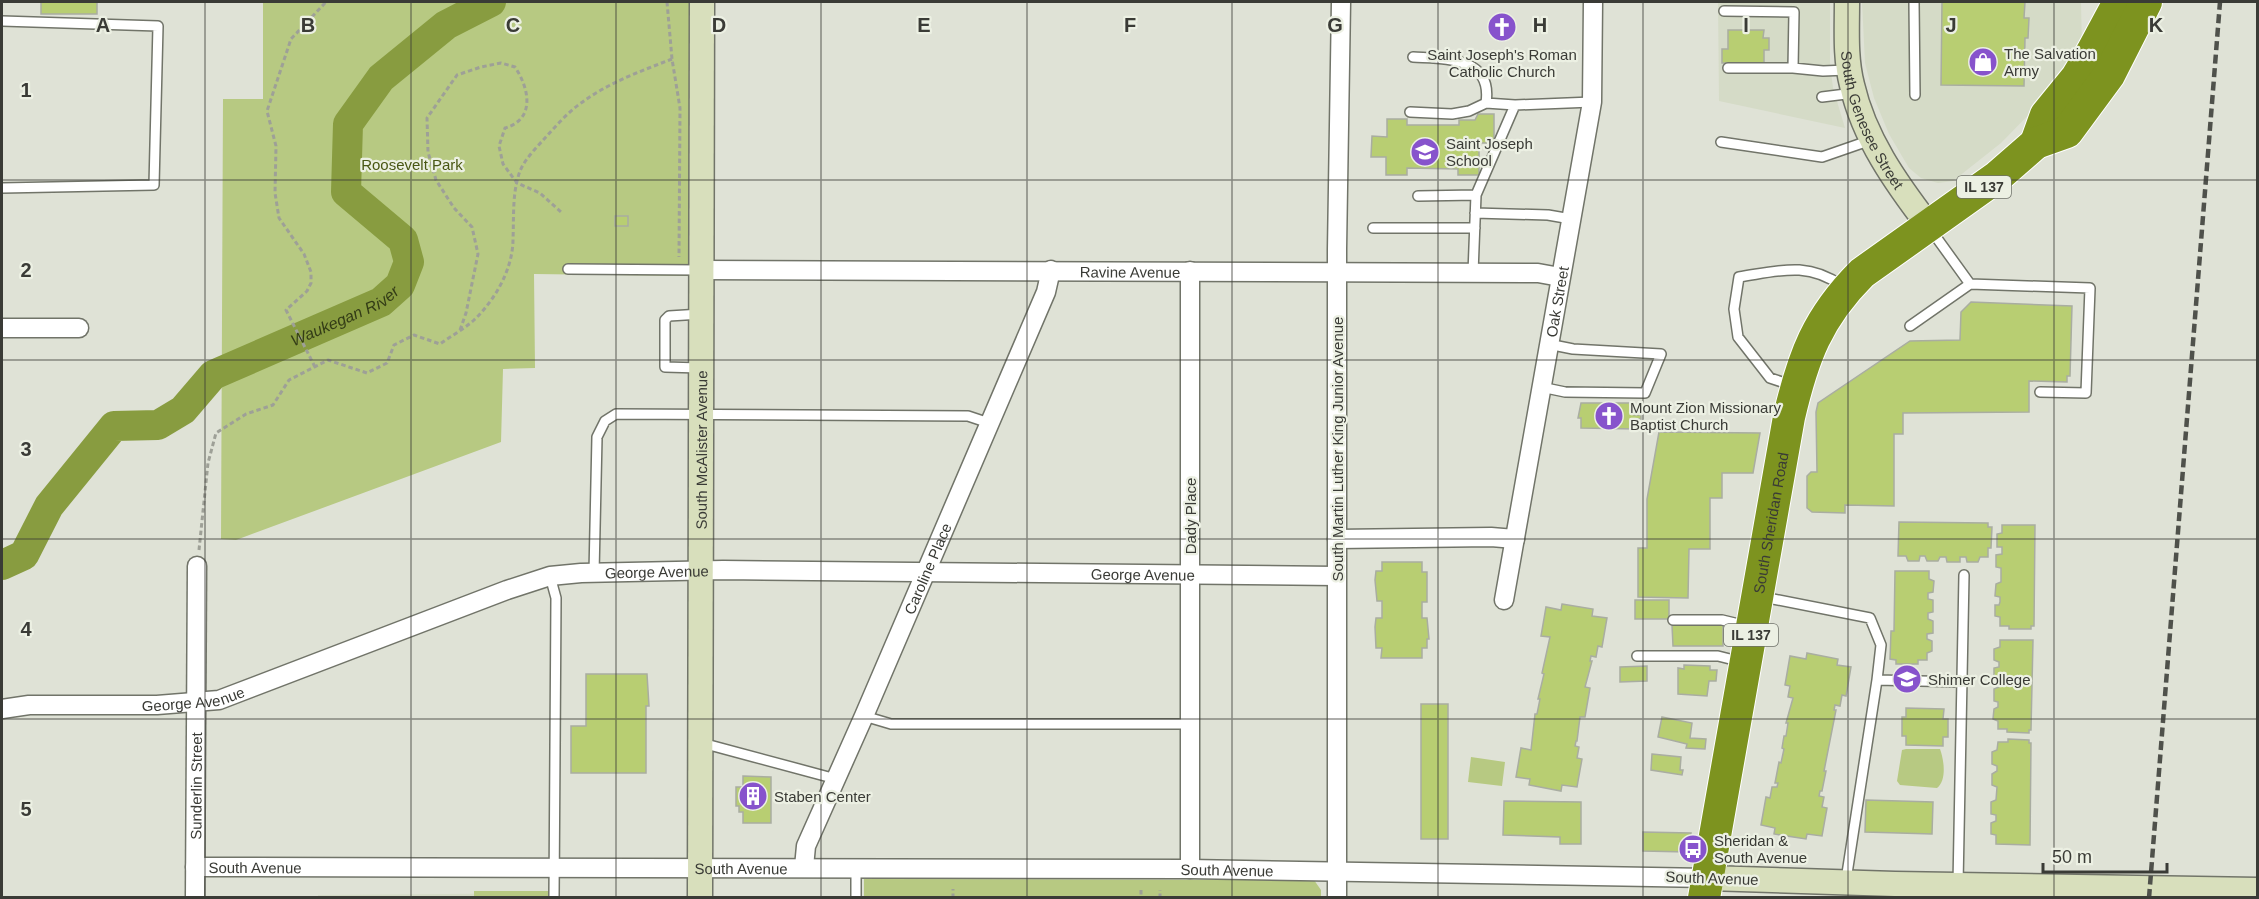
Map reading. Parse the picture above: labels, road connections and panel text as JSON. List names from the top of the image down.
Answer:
{
  "streets": {
    "highway": ["IL 137", "South Sheridan Road"],
    "street": [
      "South Genesee Street",
      "Ravine Avenue",
      "Oak Street",
      "South Martin Luther King Junior Avenue",
      "South McAlister Avenue",
      "Dady Place",
      "Caroline Place",
      "George Avenue",
      "Sunderlin Street",
      "South Avenue"
    ]
  },
  "crossings": [
    ["South Genesee Street", "South Sheridan Road"],
    ["IL 137", "South Sheridan Road"],
    ["Ravine Avenue", "Oak Street"],
    ["Ravine Avenue", "South Martin Luther King Junior Avenue"],
    ["Ravine Avenue", "South McAlister Avenue"],
    ["Ravine Avenue", "Dady Place"],
    ["Ravine Avenue", "Caroline Place"],
    ["South Martin Luther King Junior Avenue", "George Avenue"],
    ["South Martin Luther King Junior Avenue", "South Avenue"],
    ["South McAlister Avenue", "George Avenue"],
    ["South McAlister Avenue", "South Avenue"],
    ["Dady Place", "George Avenue"],
    ["Dady Place", "South Avenue"],
    ["South Sheridan Road", "South Avenue"],
    ["Caroline Place", "George Avenue"],
    ["Caroline Place", "South Avenue"],
    ["George Avenue", "Sunderlin Street"],
    ["Sunderlin Street", "South Avenue"]
  ],
  "water": ["Waukegan River"],
  "parks": ["Roosevelt Park"],
  "places": {
    "church": ["Saint Joseph's Roman Catholic Church", "Mount Zion Missionary Baptist Church"],
    "shop": ["The Salvation Army"],
    "school or university": ["Saint Joseph School", "Shimer College"],
    "building": ["Staben Center"],
    "bus stop": ["Sheridan & South Avenue"]
  },
  "scale_bar": "50 m",
  "grid": {
    "columns": [
      "A",
      "B",
      "C",
      "D",
      "E",
      "F",
      "G",
      "H",
      "I",
      "J",
      "K"
    ],
    "rows": [
      "1",
      "2",
      "3",
      "4",
      "5"
    ]
  }
}
